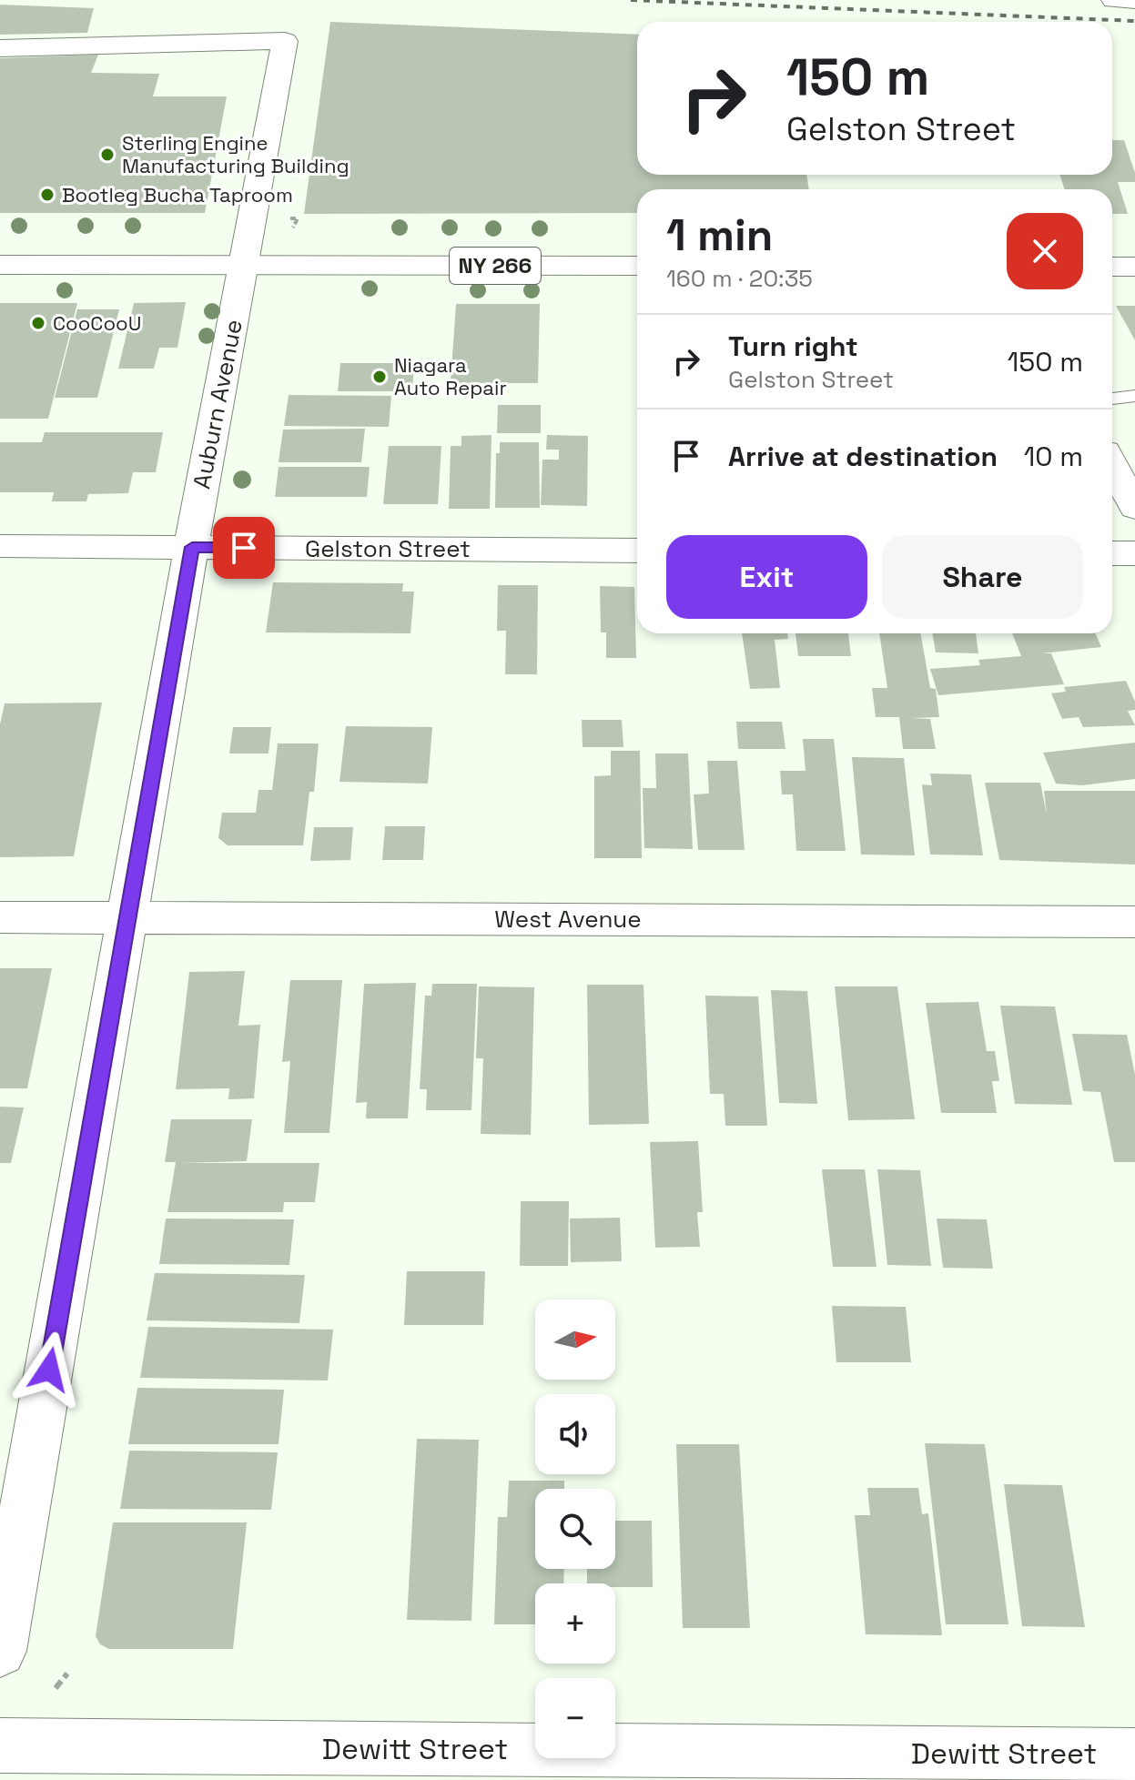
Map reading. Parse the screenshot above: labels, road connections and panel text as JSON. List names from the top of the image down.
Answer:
{
  "streets": {
    "main road": [
      "NY 266",
      "Auburn Avenue",
      "Gelston Street",
      "West Avenue",
      "Dewitt Street"
    ]
  },
  "crossings": [
    ["NY 266", "Auburn Avenue"],
    ["Auburn Avenue", "Gelston Street"],
    ["Auburn Avenue", "West Avenue"]
  ],
  "places": [
    "Sterling Engine Manufacturing Building",
    "Bootleg Bucha Taproom",
    "CooCooU",
    "Niagara Auto Repair"
  ],
  "north": "right",
  "page": {
    "turn": ["150 m", "Gelston Street"],
    "heading": ["1 min", "160 m · 20:35"],
    "list": [
      {
        "name": "Turn right",
        "note": "Gelston Street",
        "value": "150 m"
      },
      {
        "name": "Arrive at destination",
        "value": "10 m"
      }
    ],
    "buttons": ["Exit", "Share"],
    "map_buttons": ["+", "−"]
  }
}
